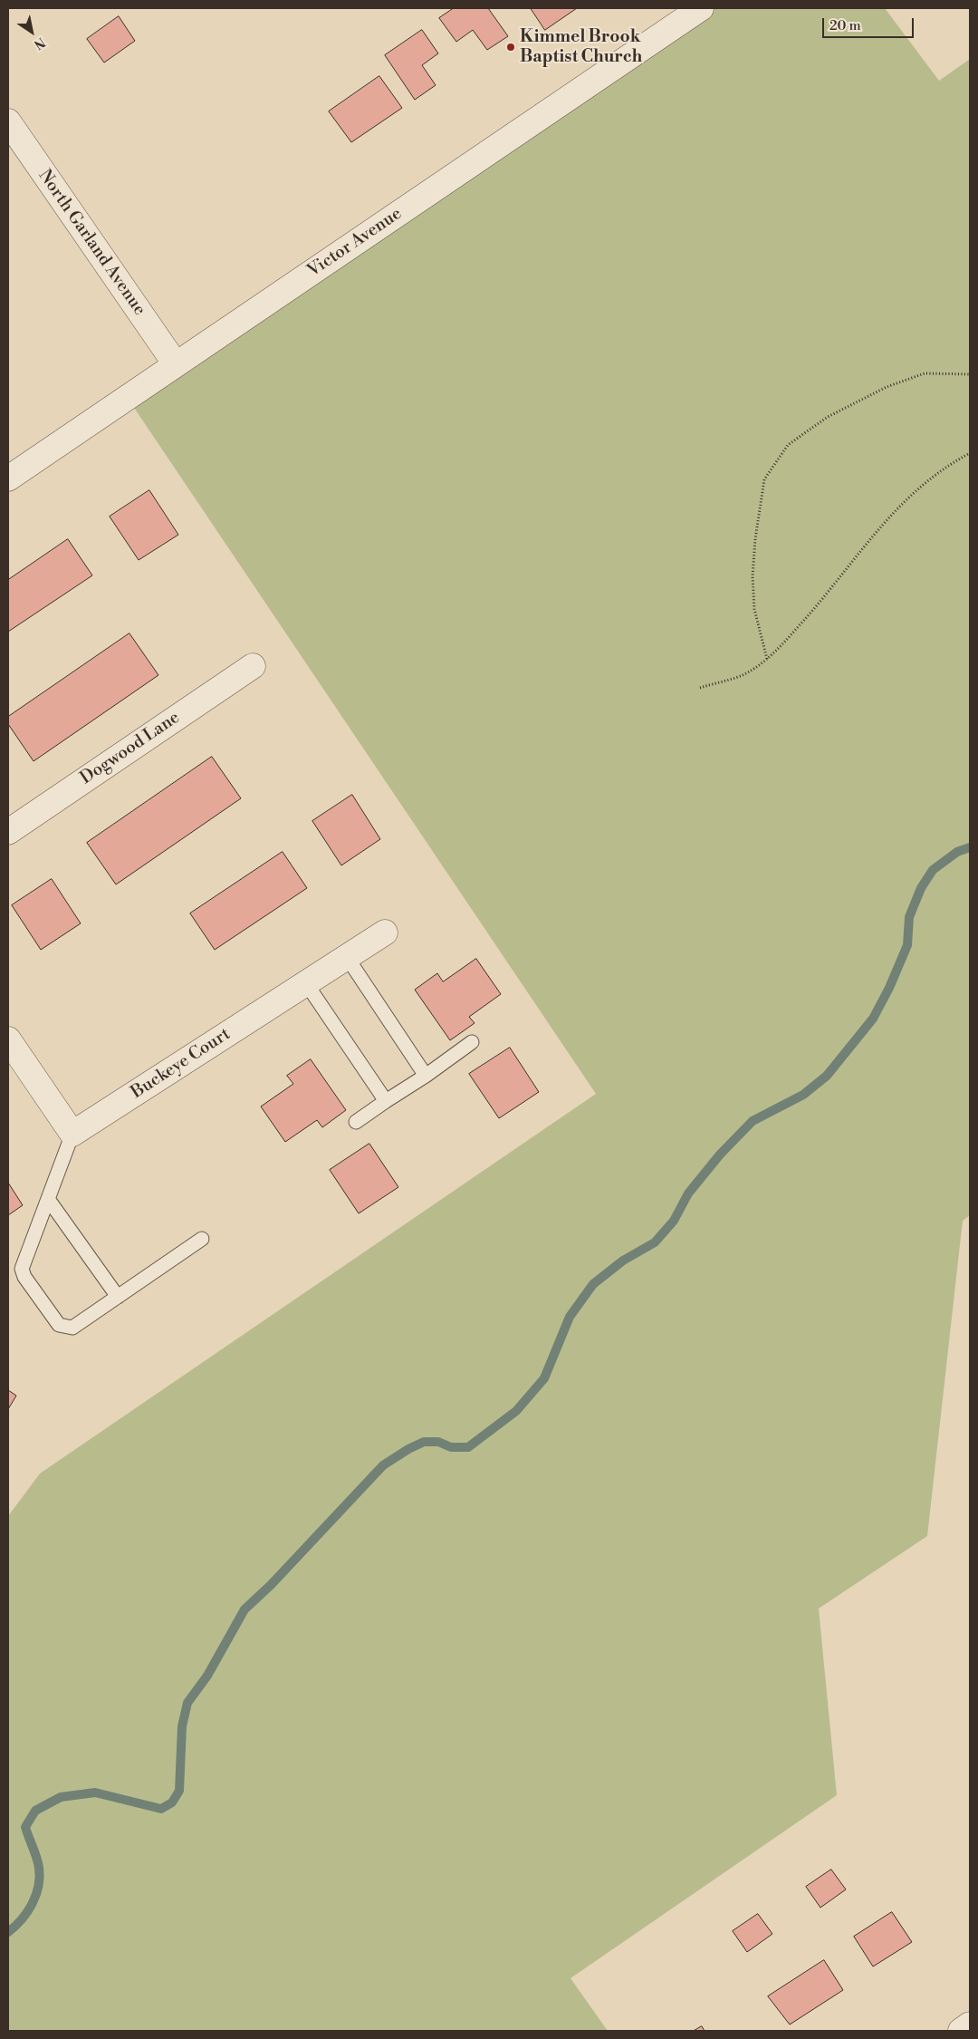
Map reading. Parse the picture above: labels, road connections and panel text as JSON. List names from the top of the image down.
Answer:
{
  "streets": {
    "street": [
      "North Garland Avenue",
      "Victor Avenue",
      "Dogwood Lane",
      "Buckeye Court"
    ]
  },
  "crossings": [
    ["North Garland Avenue", "Victor Avenue"]
  ],
  "places": ["Kimmel Brook Baptist Church"],
  "scale_bar": "20 m",
  "north": "bottom right"
}
